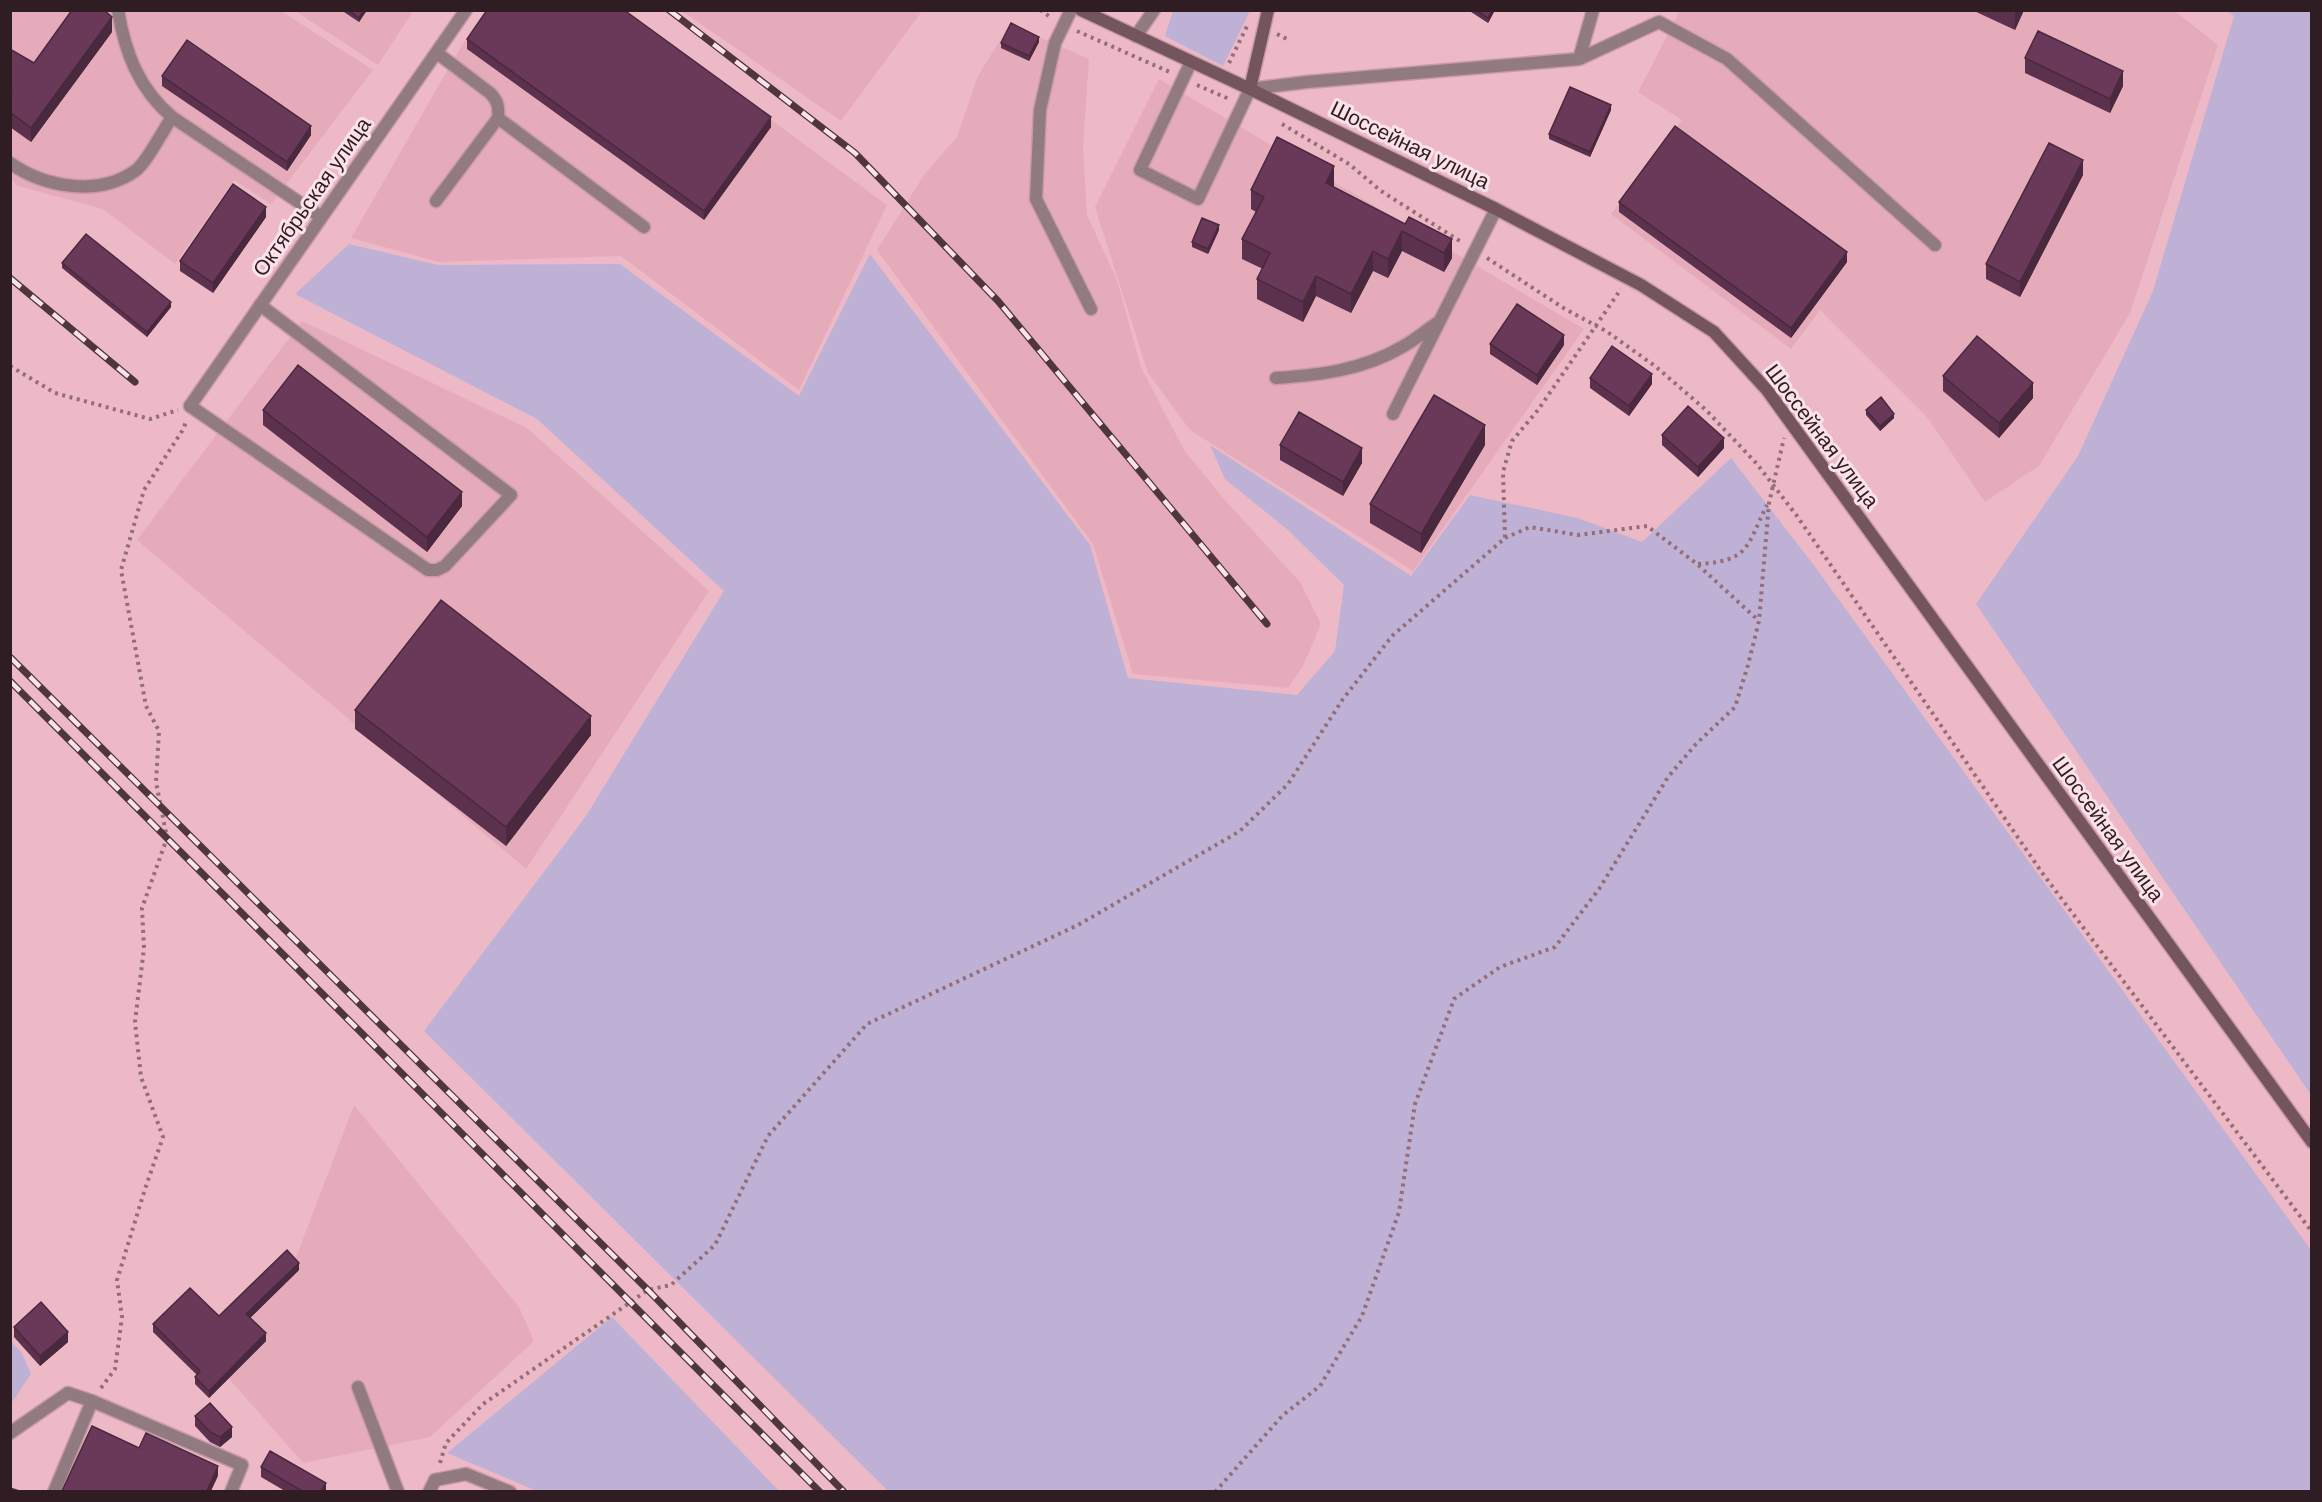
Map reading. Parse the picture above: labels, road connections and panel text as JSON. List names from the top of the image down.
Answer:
{
  "streets": {
    "main road": ["Шоссейная улица"],
    "street": ["Октябрьская улица"]
  }
}
